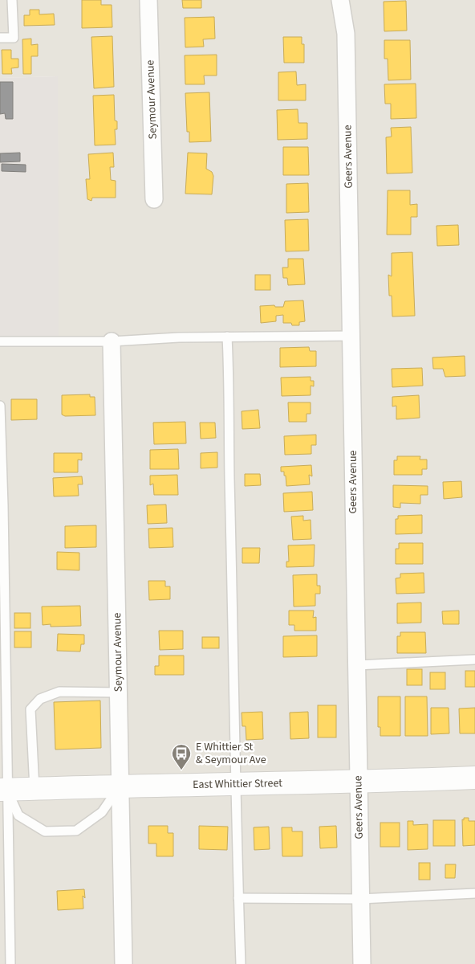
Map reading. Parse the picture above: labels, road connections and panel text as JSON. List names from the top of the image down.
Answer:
{
  "streets": {
    "street": ["Seymour Avenue", "Geers Avenue", "East Whittier Street"]
  },
  "crossings": [
    ["Seymour Avenue", "East Whittier Street"],
    ["Geers Avenue", "East Whittier Street"]
  ],
  "places": {
    "bus stop": ["E Whittier St & Seymour Ave"]
  }
}
